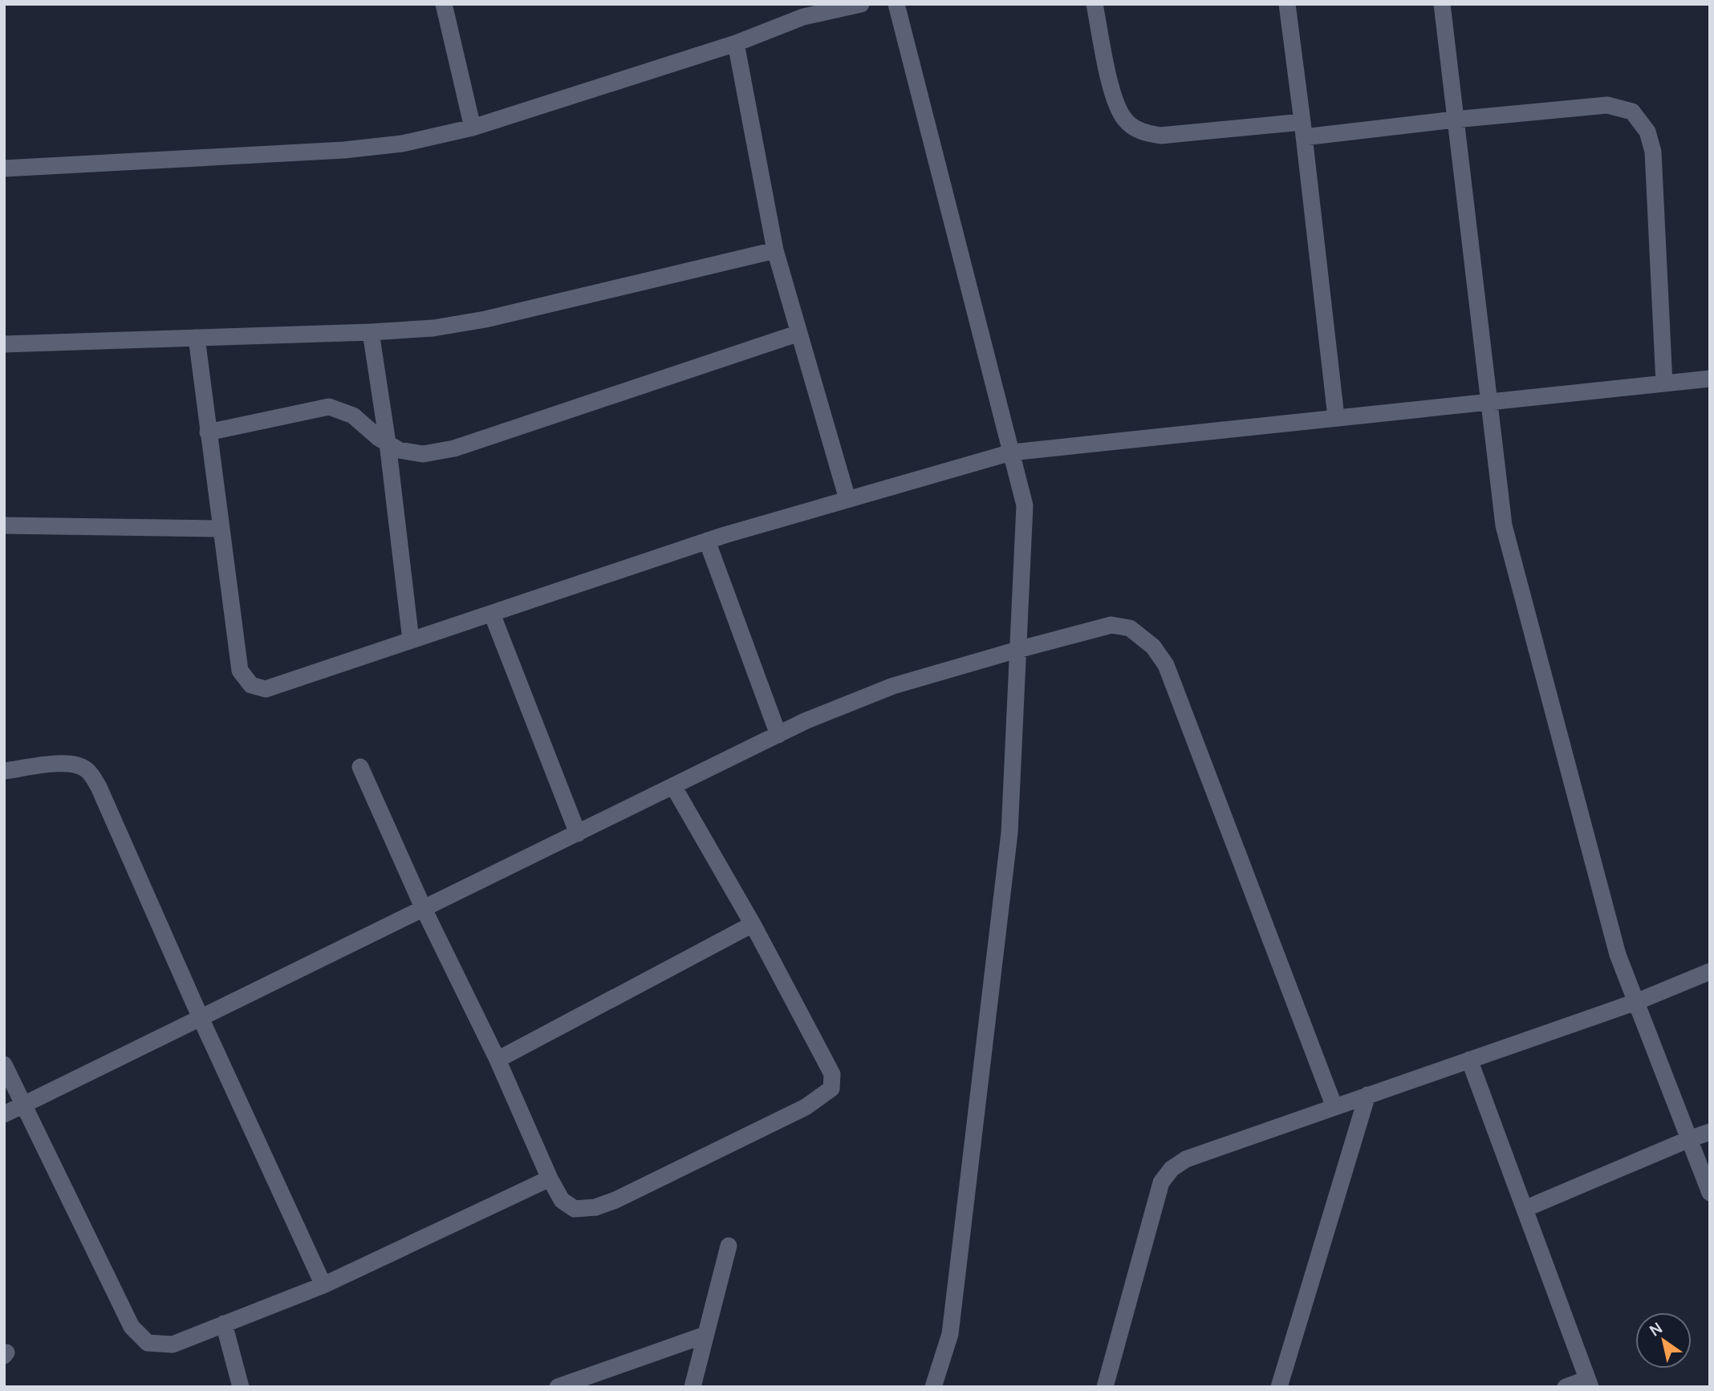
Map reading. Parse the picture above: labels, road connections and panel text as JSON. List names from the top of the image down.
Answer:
{
  "north": "top left"
}
